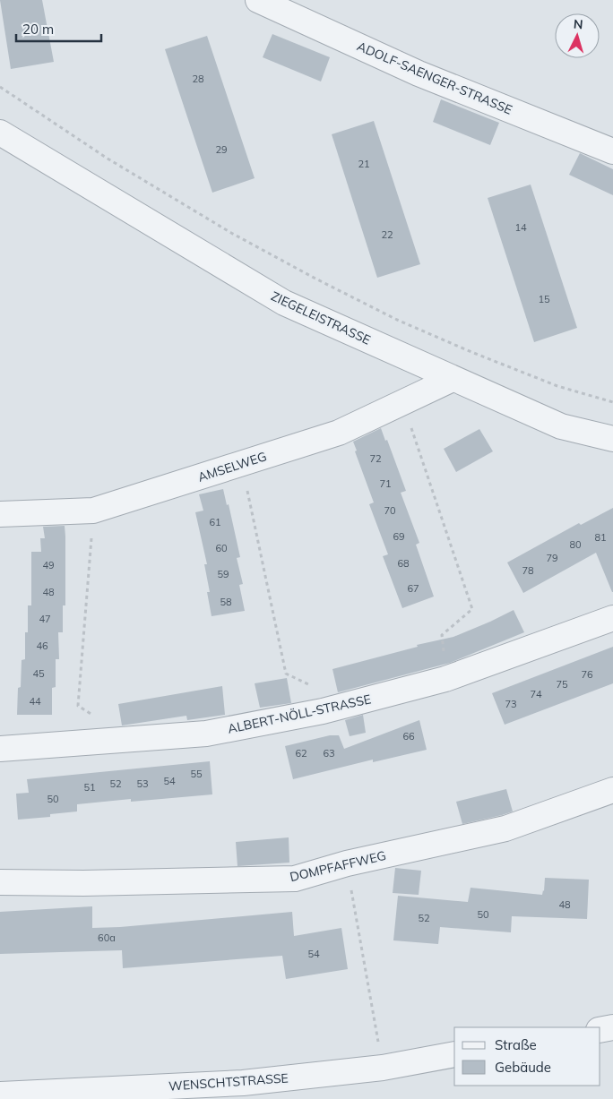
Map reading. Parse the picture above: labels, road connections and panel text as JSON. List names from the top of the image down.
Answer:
{
  "streets": {
    "street": [
      "ADOLF-SAENGER-STRASSE",
      "ZIEGELEISTRASSE",
      "AMSELWEG",
      "ALBERT-NÖLL-STRASSE",
      "DOMPFAFFWEG",
      "WENSCHTSTRASSE"
    ]
  },
  "crossings": [
    ["ZIEGELEISTRASSE", "AMSELWEG"]
  ],
  "house_numbers": [
    "28",
    "29",
    "21",
    "14",
    "22",
    "15",
    "72",
    "71",
    "70",
    "61",
    "69",
    "81",
    "80",
    "60",
    "79",
    "68",
    "49",
    "78",
    "59",
    "67",
    "48",
    "58",
    "47",
    "46",
    "45",
    "76",
    "75",
    "74",
    "44",
    "73",
    "66",
    "62",
    "63",
    "55",
    "54",
    "52",
    "53",
    "51",
    "50",
    "48",
    "50",
    "52",
    "60a",
    "54"
  ],
  "legend": ["Straße", "Gebäude"],
  "scale_bar": "20 m",
  "north": "top"
}
